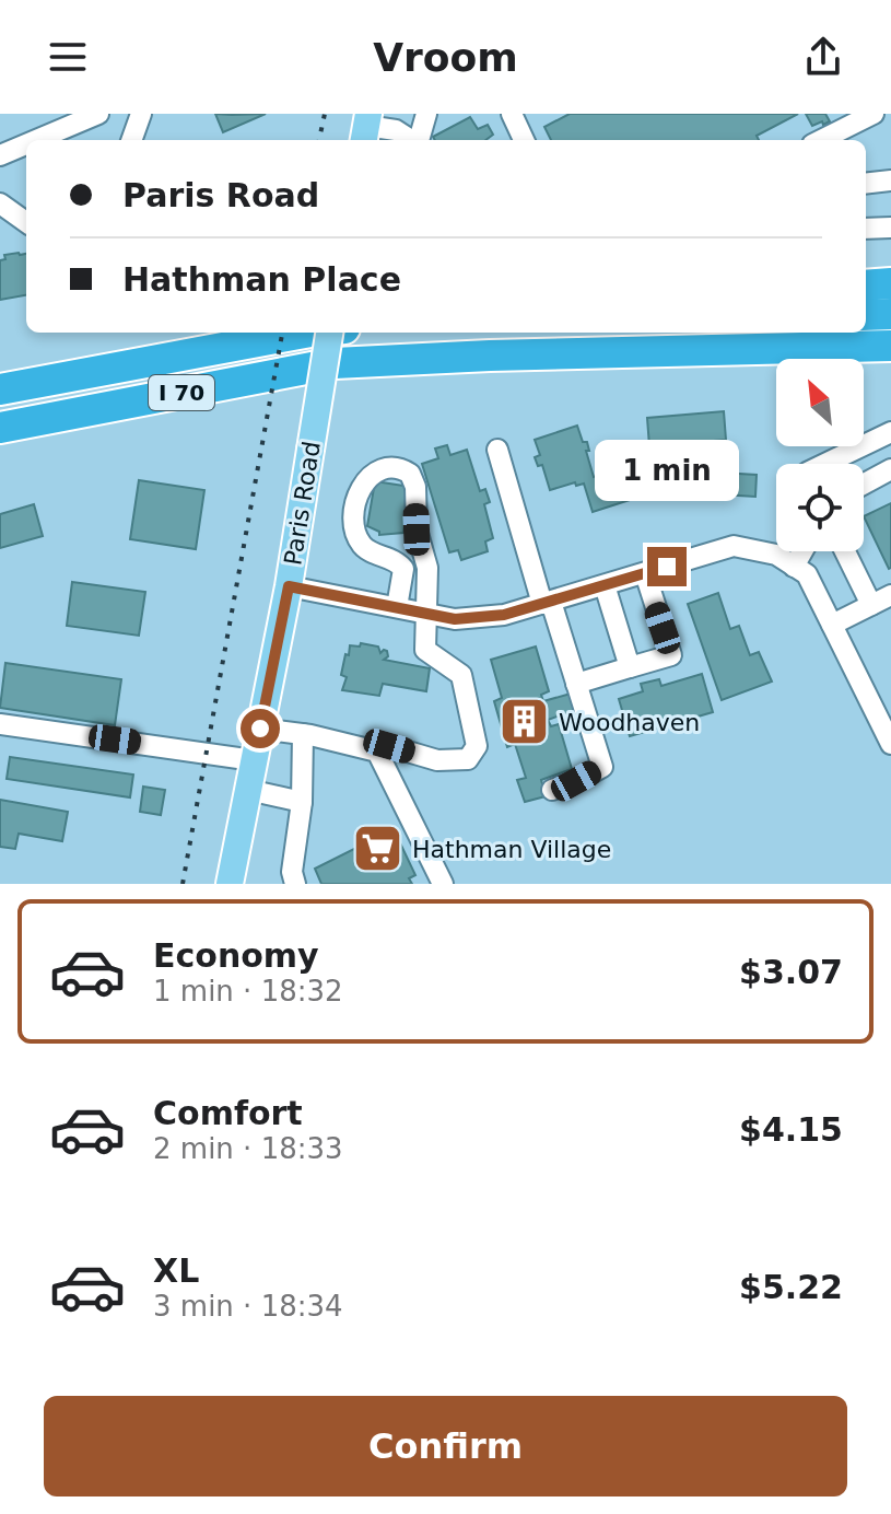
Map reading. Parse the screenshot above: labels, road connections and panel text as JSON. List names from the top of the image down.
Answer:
{
  "streets": {
    "highway": ["I 70"],
    "main road": ["Paris Road"]
  },
  "places": {
    "building": ["Woodhaven"],
    "supermarket": ["Hathman Village"]
  },
  "north": "top left",
  "page": {
    "header": "Vroom",
    "banner": ["Paris Road", "Hathman Place"],
    "bubble": "1 min",
    "list": [
      {
        "name": "Economy",
        "note": "1 min · 18:32",
        "value": "$3.07"
      },
      {
        "name": "Comfort",
        "note": "2 min · 18:33",
        "value": "$4.15"
      },
      {
        "name": "XL",
        "note": "3 min · 18:34",
        "value": "$5.22"
      }
    ],
    "buttons": "Confirm"
  }
}
